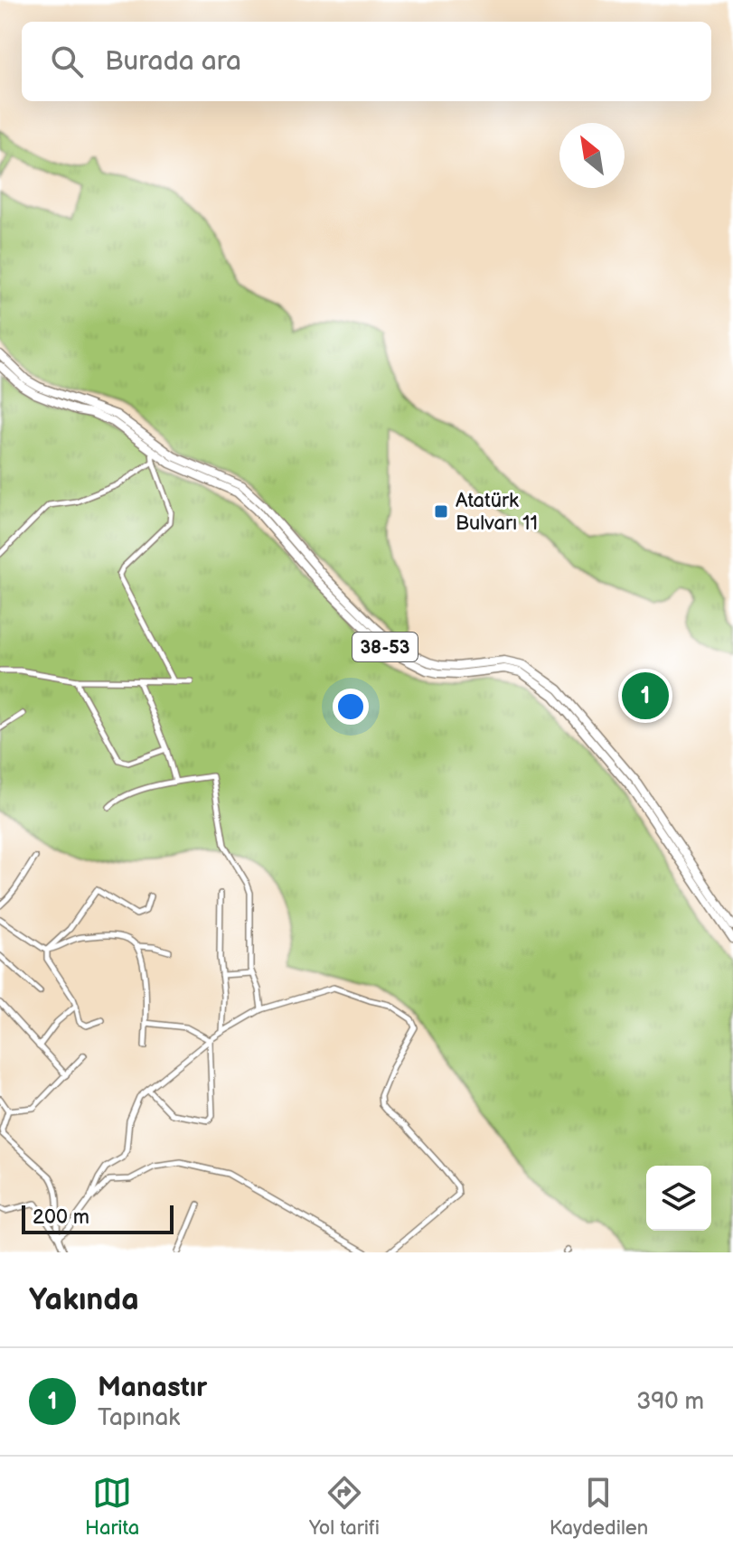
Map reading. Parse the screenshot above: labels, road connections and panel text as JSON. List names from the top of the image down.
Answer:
{
  "streets": {
    "main road": ["38-53"]
  },
  "places": {
    "transit": ["Atatürk Bulvarı 11"]
  },
  "scale_bar": "200 m",
  "north": "top left",
  "page": {
    "search": "Burada ara",
    "pins": "1",
    "scale": "200 m",
    "heading": "Yakında",
    "list": [
      {
        "mark": "1",
        "name": "Manastır",
        "note": "Tapınak",
        "value": "390 m"
      }
    ],
    "nav": ["Harita", "Yol tarifi", "Kaydedilen"]
  }
}
